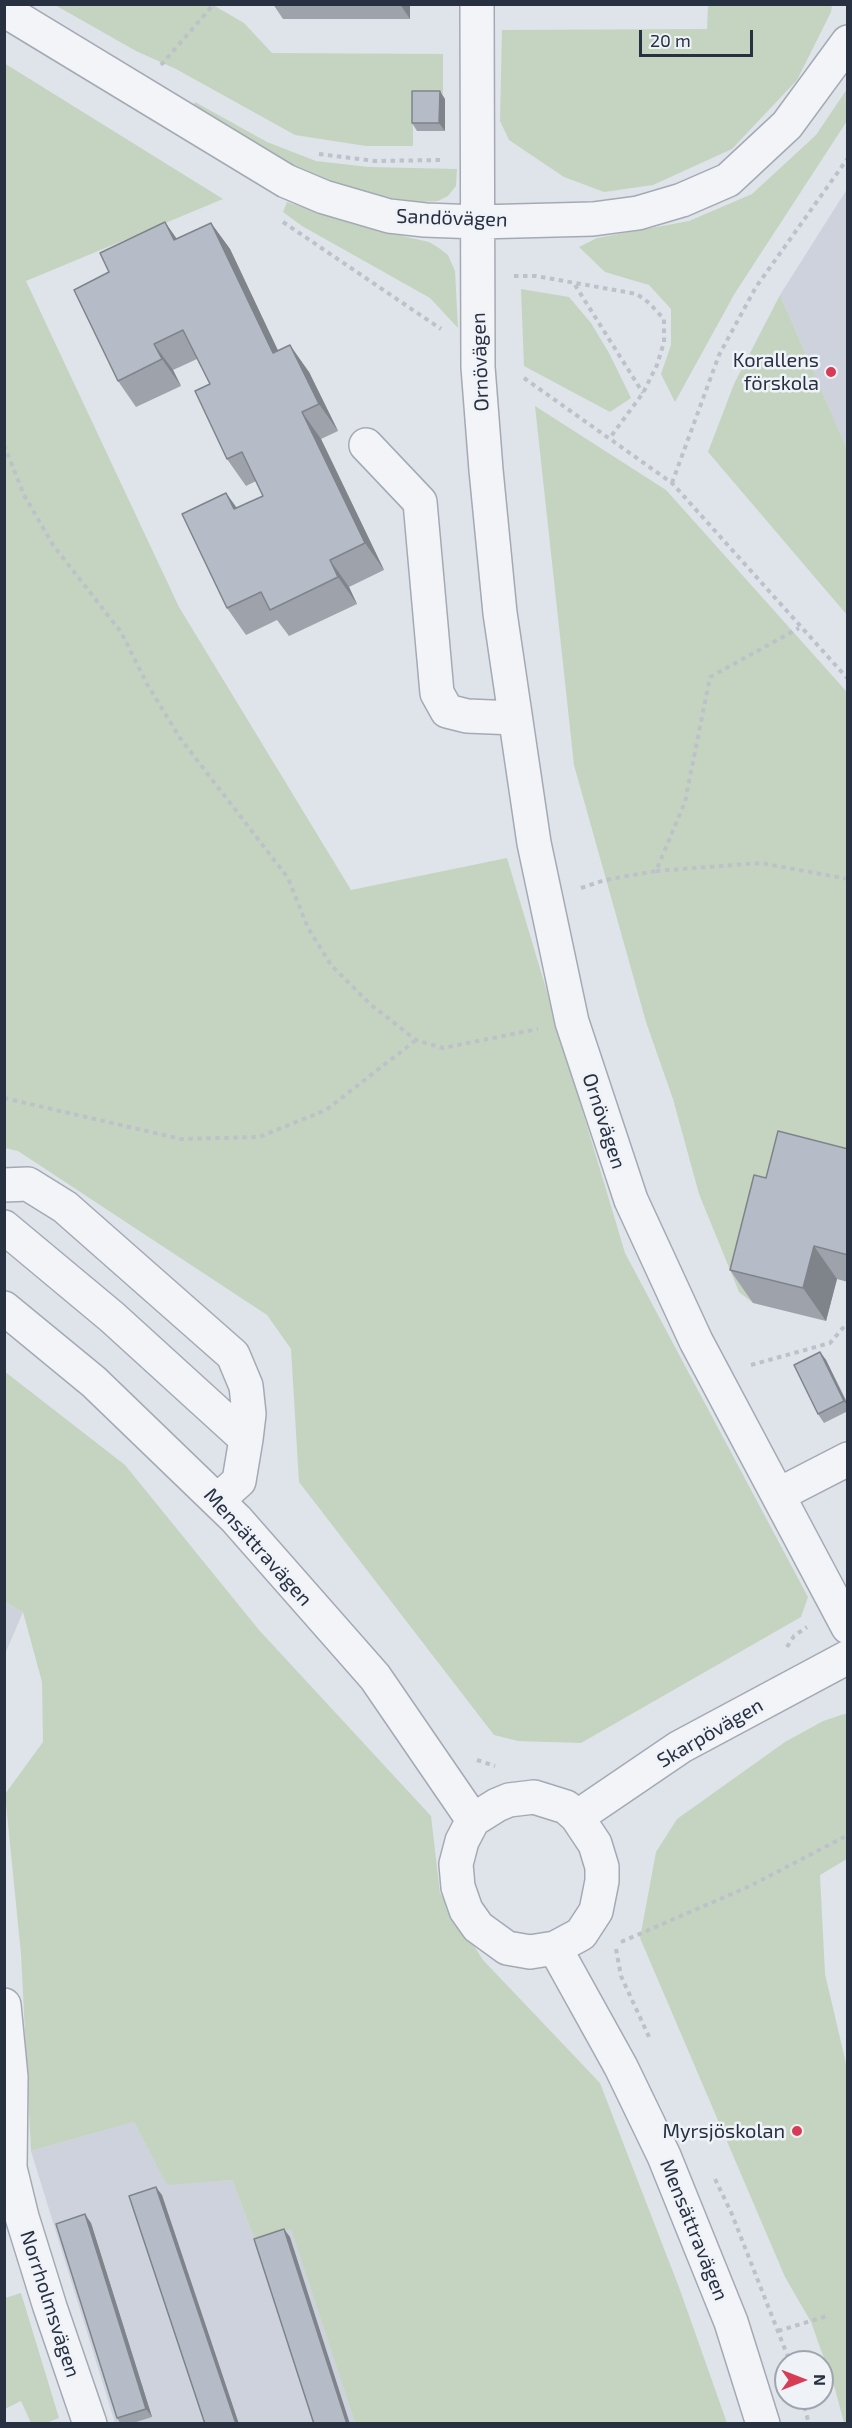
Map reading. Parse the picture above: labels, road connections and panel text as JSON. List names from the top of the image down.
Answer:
{
  "streets": {
    "street": [
      "Sandövägen",
      "Ornövägen",
      "Mensättravägen",
      "Skarpövägen",
      "Norrholmsvägen"
    ]
  },
  "crossings": [
    ["Sandövägen", "Ornövägen"],
    ["Mensättravägen", "Skarpövägen"]
  ],
  "places": ["Korallens förskola", "Myrsjöskolan"],
  "scale_bar": "20 m",
  "north": "right"
}
